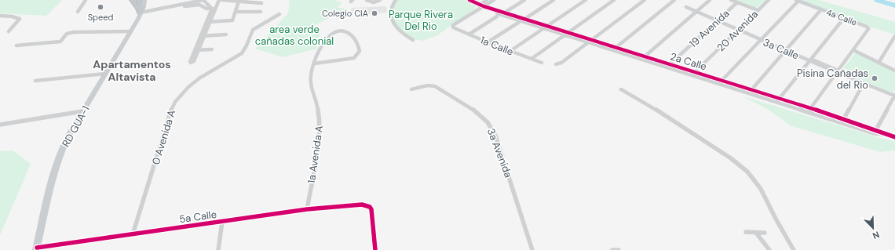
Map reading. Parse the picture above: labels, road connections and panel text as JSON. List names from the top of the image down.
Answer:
{
  "streets": {
    "main road": ["RD GUA-1"],
    "street": [
      "4a Calle",
      "19 Avenida",
      "20 Avenida",
      "1a Calle",
      "3a Calle",
      "2a Calle",
      "0 Avenida A",
      "3a Avenida",
      "1a Avenida A",
      "5a Calle"
    ]
  },
  "crossings": [
    ["19 Avenida", "3a Calle"],
    ["19 Avenida", "2a Calle"],
    ["20 Avenida", "3a Calle"],
    ["20 Avenida", "2a Calle"],
    ["1a Calle", "2a Calle"],
    ["RD GUA-1", "5a Calle"],
    ["0 Avenida A", "5a Calle"],
    ["1a Avenida A", "5a Calle"]
  ],
  "districts": ["Apartamentos Altavista"],
  "parks": ["Parque Rivera Del Rio", "area verde cañadas colonial"],
  "places": ["Speed", "Colegio CIA", "Pisina Cañadas del Rio"],
  "north": "bottom right"
}
